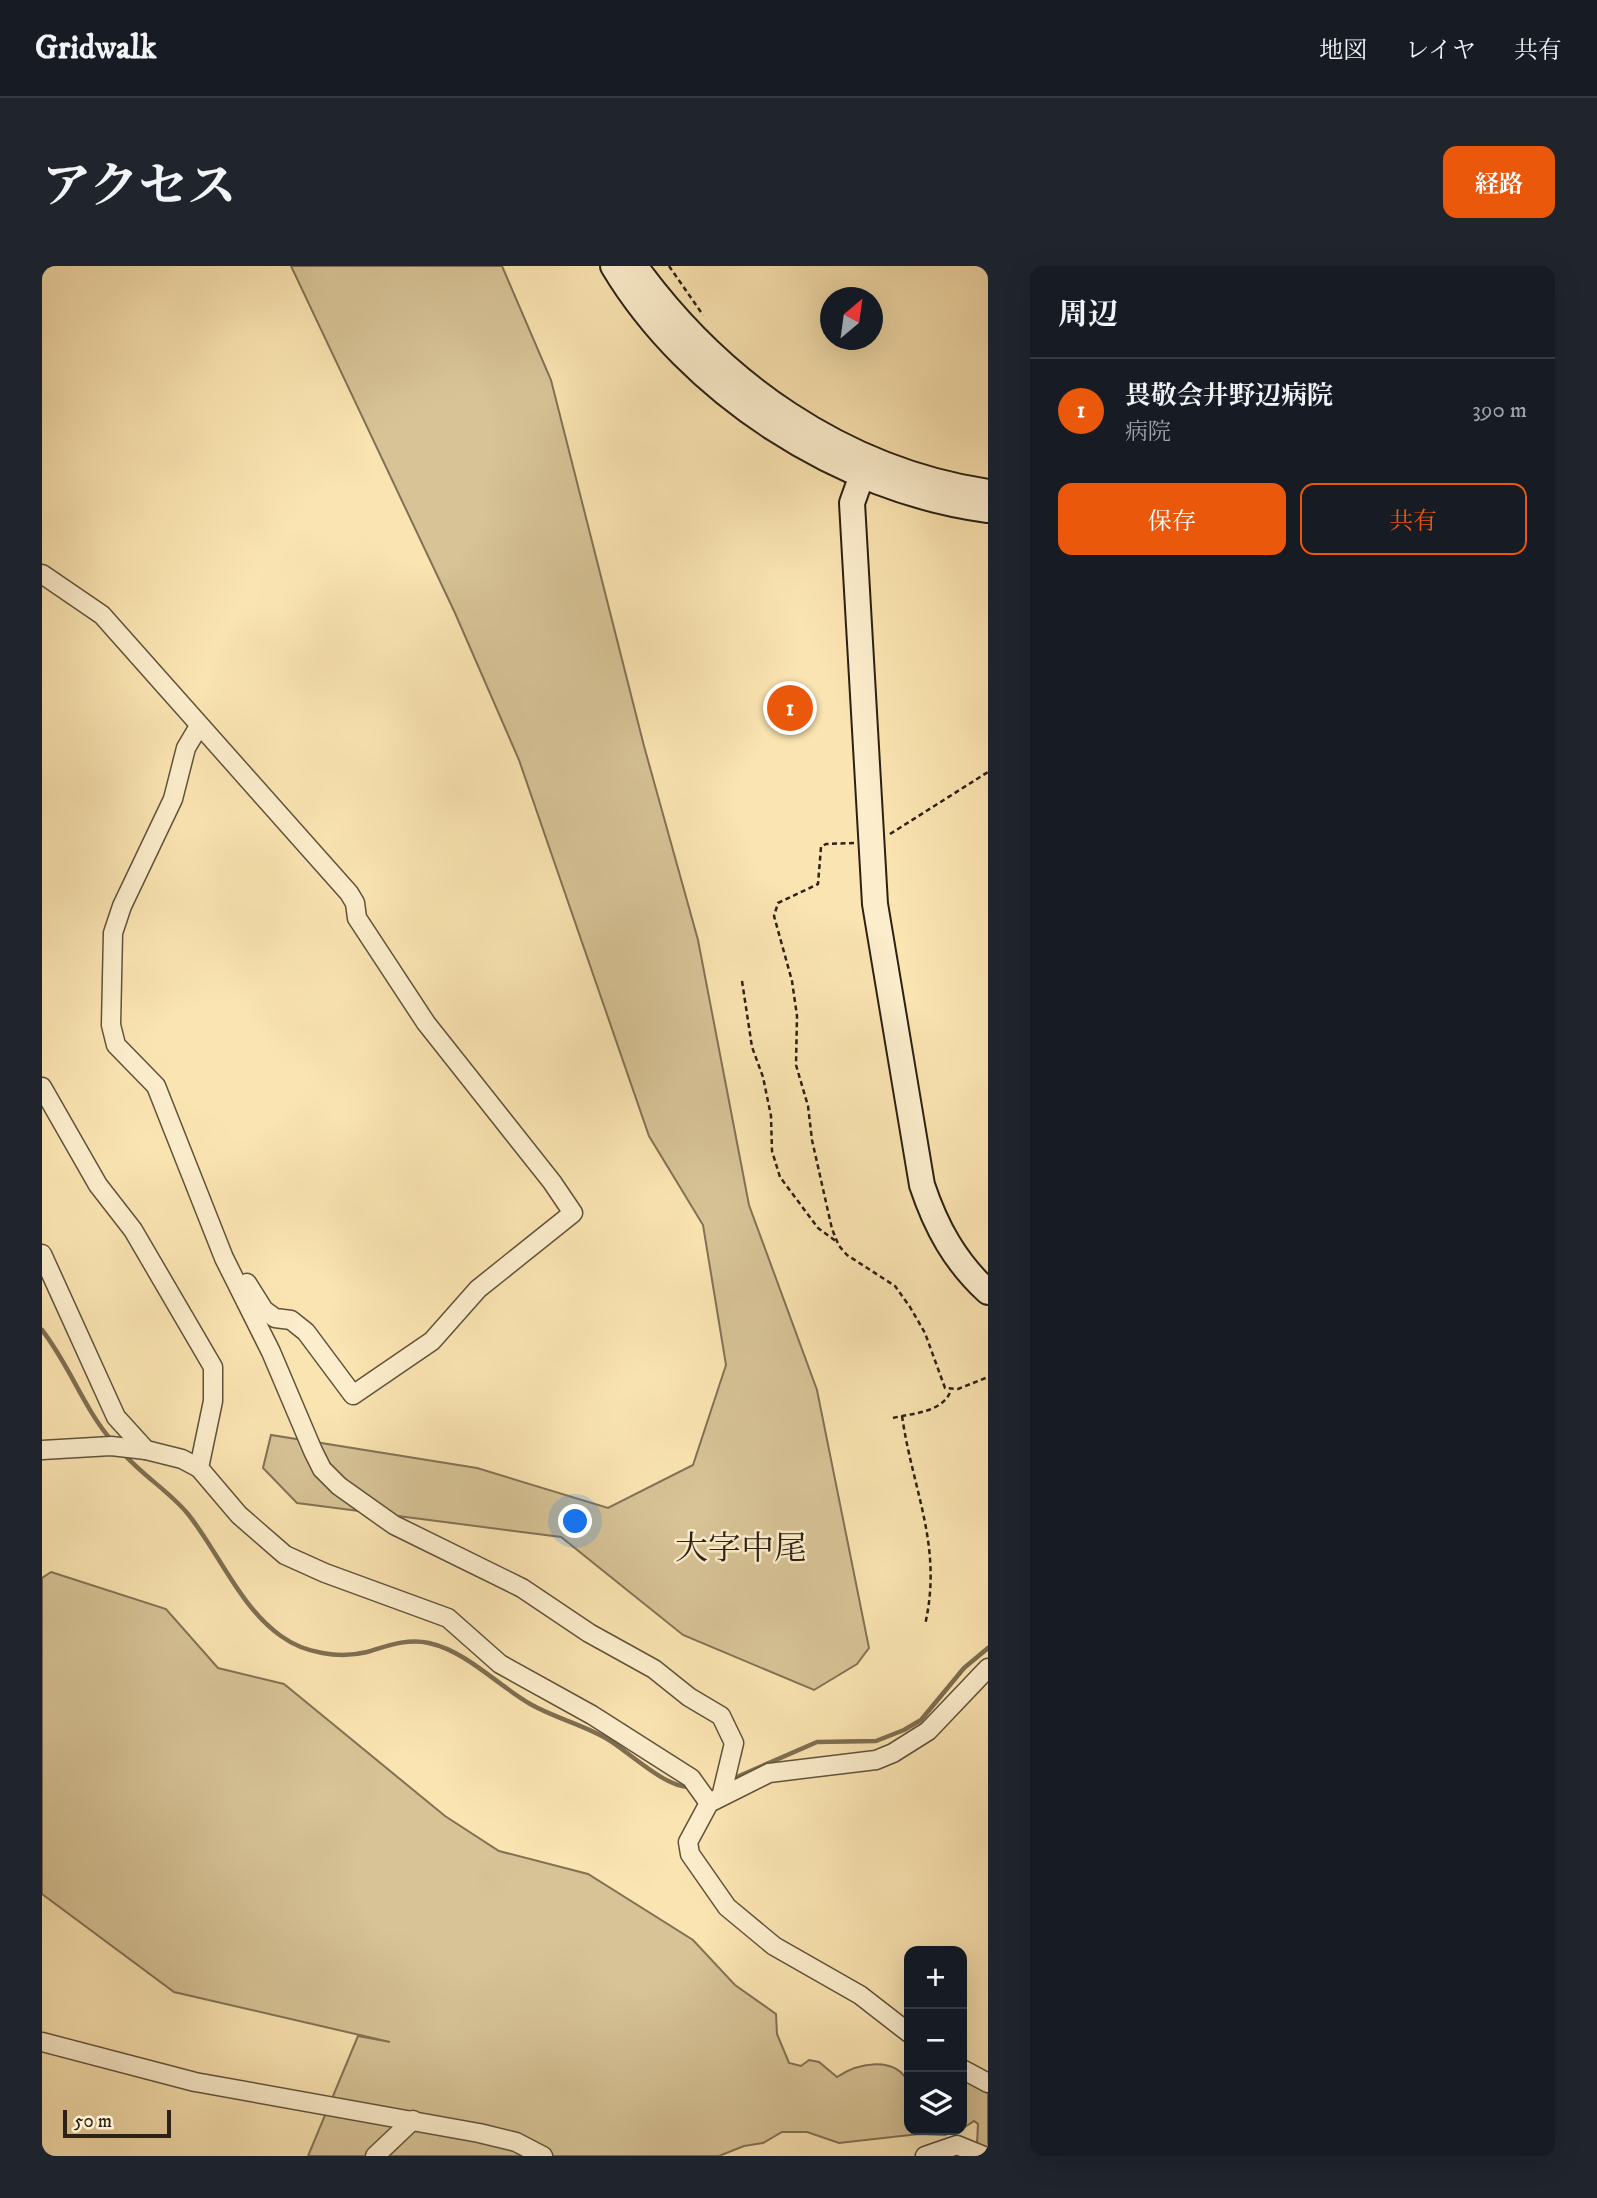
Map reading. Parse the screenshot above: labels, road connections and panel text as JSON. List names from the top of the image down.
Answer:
{
  "districts": ["大字中尾"],
  "scale_bar": "50 m",
  "north": "top right",
  "page": {
    "header": "Gridwalk",
    "nav": ["地図", "レイヤ", "共有"],
    "title": "アクセス",
    "buttons": [
      "経路",
      ["保存", "共有"]
    ],
    "heading": "周辺",
    "list": [
      {
        "mark": "1",
        "name": "畏敬会井野辺病院",
        "note": "病院",
        "value": "390 m"
      }
    ],
    "pins": "1",
    "map_buttons": ["+", "−"],
    "scale": "50 m"
  }
}
